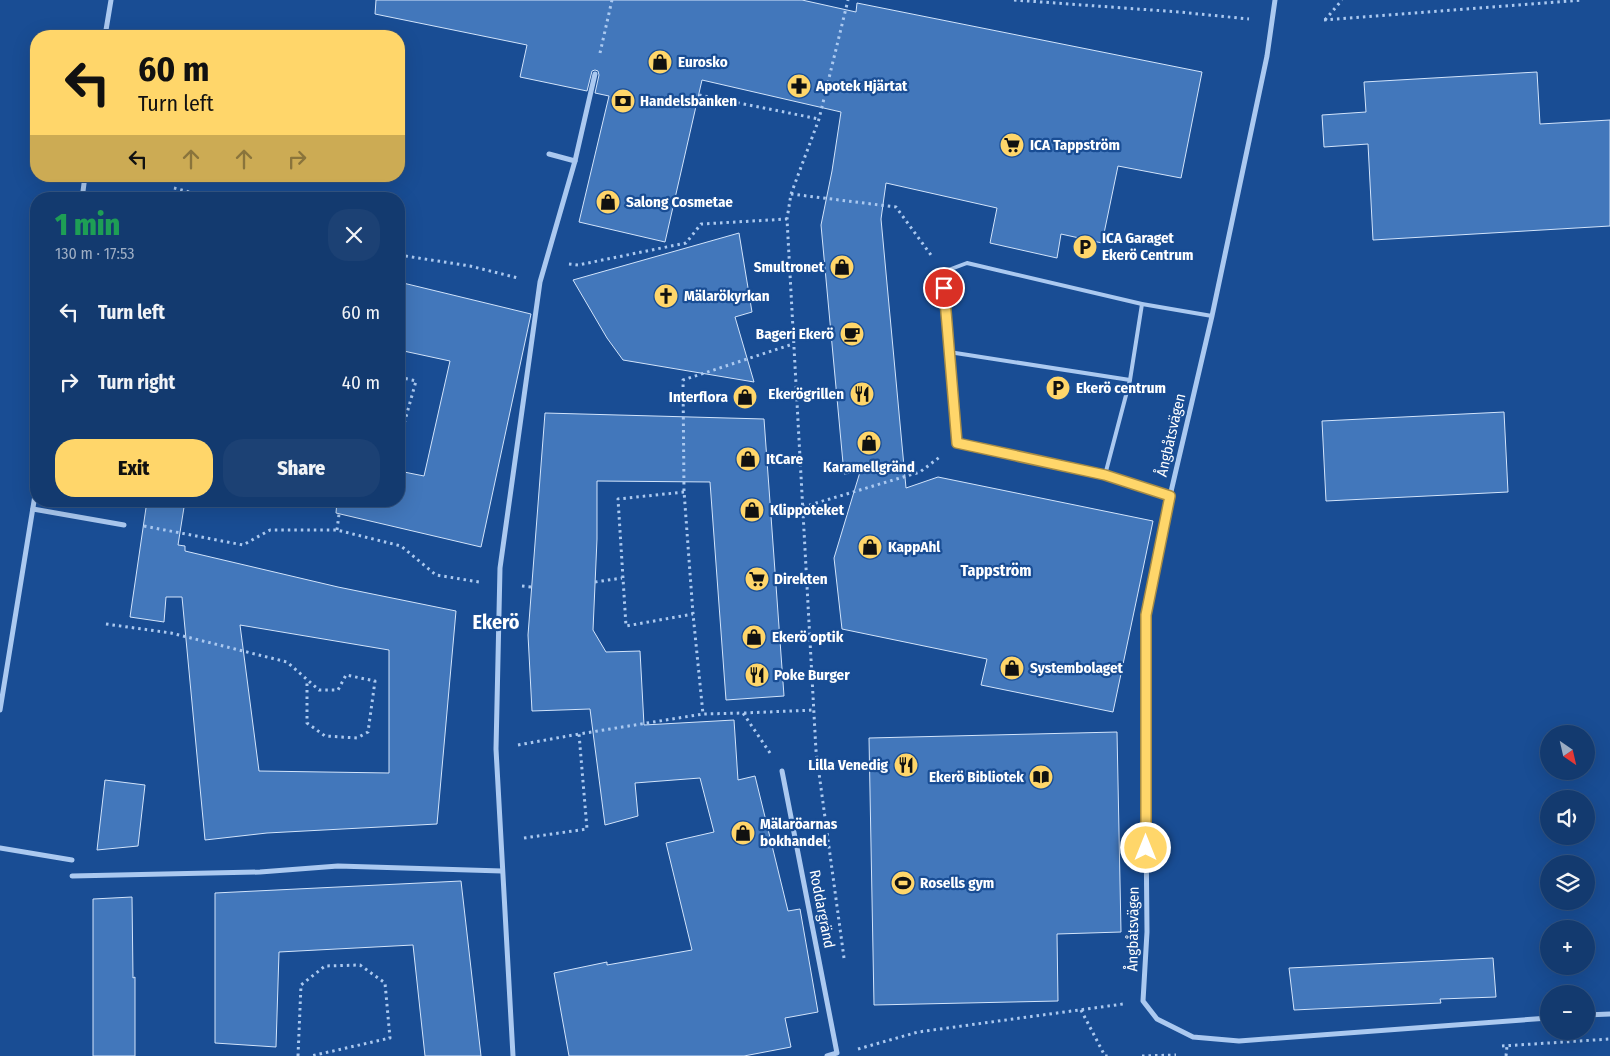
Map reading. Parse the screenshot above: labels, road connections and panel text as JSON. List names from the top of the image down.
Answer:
{
  "streets": {
    "street": ["Ångbåtsvägen", "Roddargränd"]
  },
  "districts": ["Tappström", "Ekerö"],
  "places": {
    "shop": [
      "Eurosko",
      "Salong Cosmetae",
      "Smultronet",
      "Interflora",
      "Karamellgränd",
      "ItCare",
      "Klippoteket",
      "KappAhl",
      "Ekerö optik",
      "Systembolaget",
      "Mälaröarnas bokhandel"
    ],
    "pharmacy": ["Apotek Hjärtat"],
    "bank": ["Handelsbanken"],
    "supermarket": ["ICA Tappström", "Direkten"],
    "parking": ["ICA Garaget Ekerö Centrum", "Ekerö centrum"],
    "church": ["Mälarökyrkan"],
    "cafe": ["Bageri Ekerö"],
    "restaurant": ["Ekerögrillen", "Poke Burger", "Lilla Venedig"],
    "library": ["Ekerö Bibliotek"],
    "sports": ["Rosells gym"]
  },
  "north": "bottom right",
  "page": {
    "turn": ["60 m", "Turn left"],
    "heading": ["1 min", "130 m · 17:53"],
    "list": [
      {
        "name": "Turn left",
        "value": "60 m"
      },
      {
        "name": "Turn right",
        "value": "40 m"
      }
    ],
    "buttons": ["Exit", "Share"],
    "map_buttons": ["+", "−"]
  }
}
